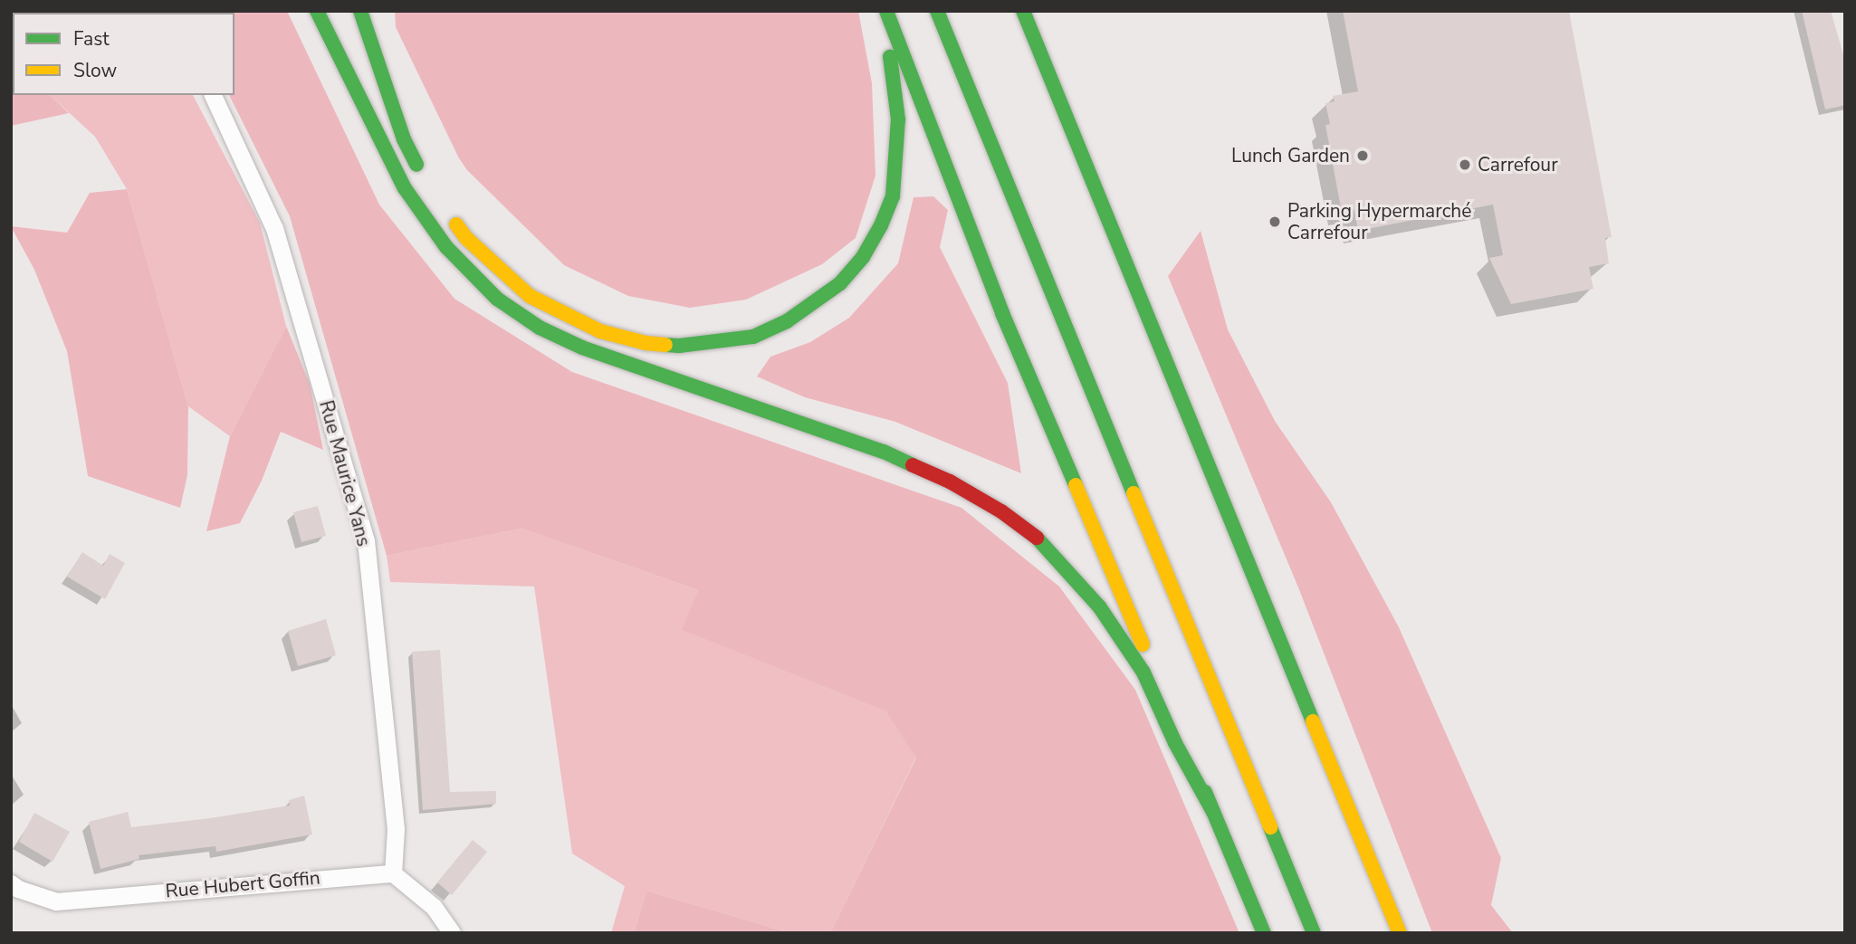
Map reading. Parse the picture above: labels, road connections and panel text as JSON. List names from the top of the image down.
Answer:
{
  "streets": {
    "street": ["Rue Maurice Yans", "Rue Hubert Goffin"]
  },
  "crossings": [
    ["Rue Maurice Yans", "Rue Hubert Goffin"]
  ],
  "places": ["Lunch Garden", "Carrefour", "Parking Hypermarché Carrefour"],
  "legend": ["Fast", "Slow"]
}
